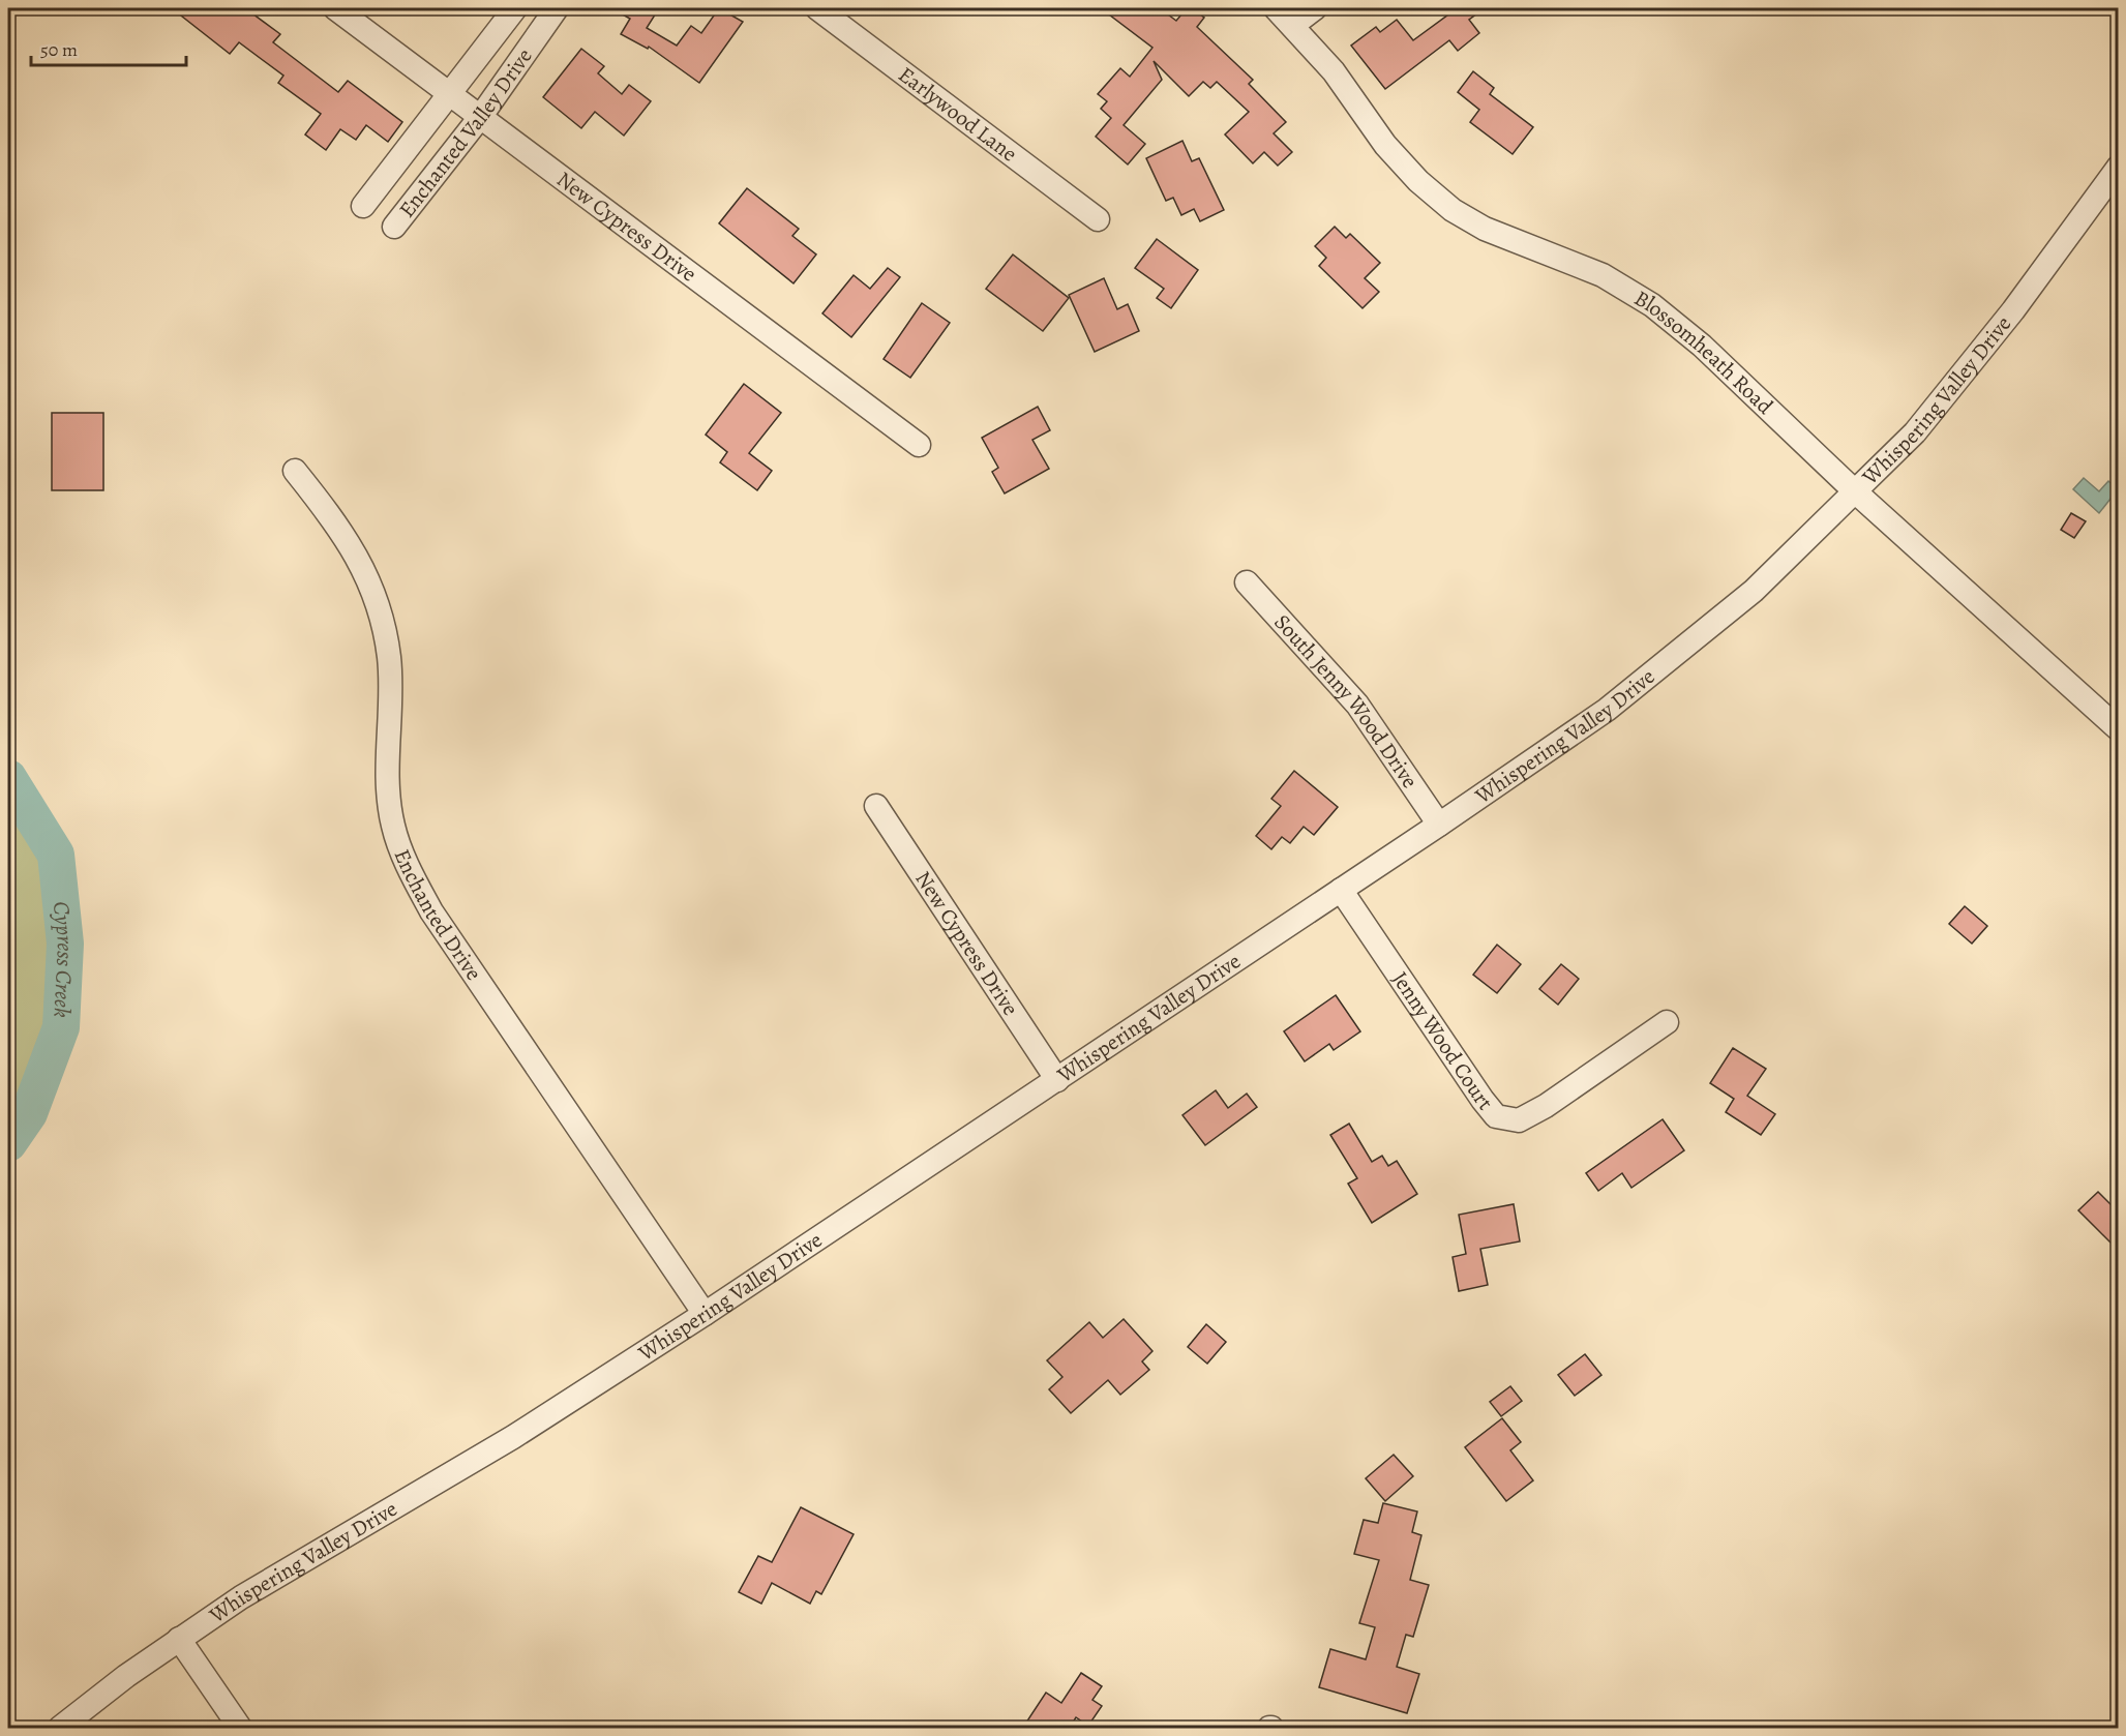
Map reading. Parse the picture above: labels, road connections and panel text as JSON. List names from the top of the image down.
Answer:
{
  "streets": {
    "street": [
      "Earlywood Lane",
      "Enchanted Valley Drive",
      "New Cypress Drive",
      "Blossomheath Road",
      "Whispering Valley Drive",
      "South Jenny Wood Drive",
      "Enchanted Drive",
      "Jenny Wood Court"
    ]
  },
  "crossings": [
    ["Enchanted Valley Drive", "New Cypress Drive"],
    ["New Cypress Drive", "Whispering Valley Drive"],
    ["Blossomheath Road", "Whispering Valley Drive"],
    ["Whispering Valley Drive", "South Jenny Wood Drive"],
    ["Whispering Valley Drive", "Enchanted Drive"],
    ["Whispering Valley Drive", "Jenny Wood Court"]
  ],
  "water": ["Cypress Creek"],
  "scale_bar": "50 m"
}
